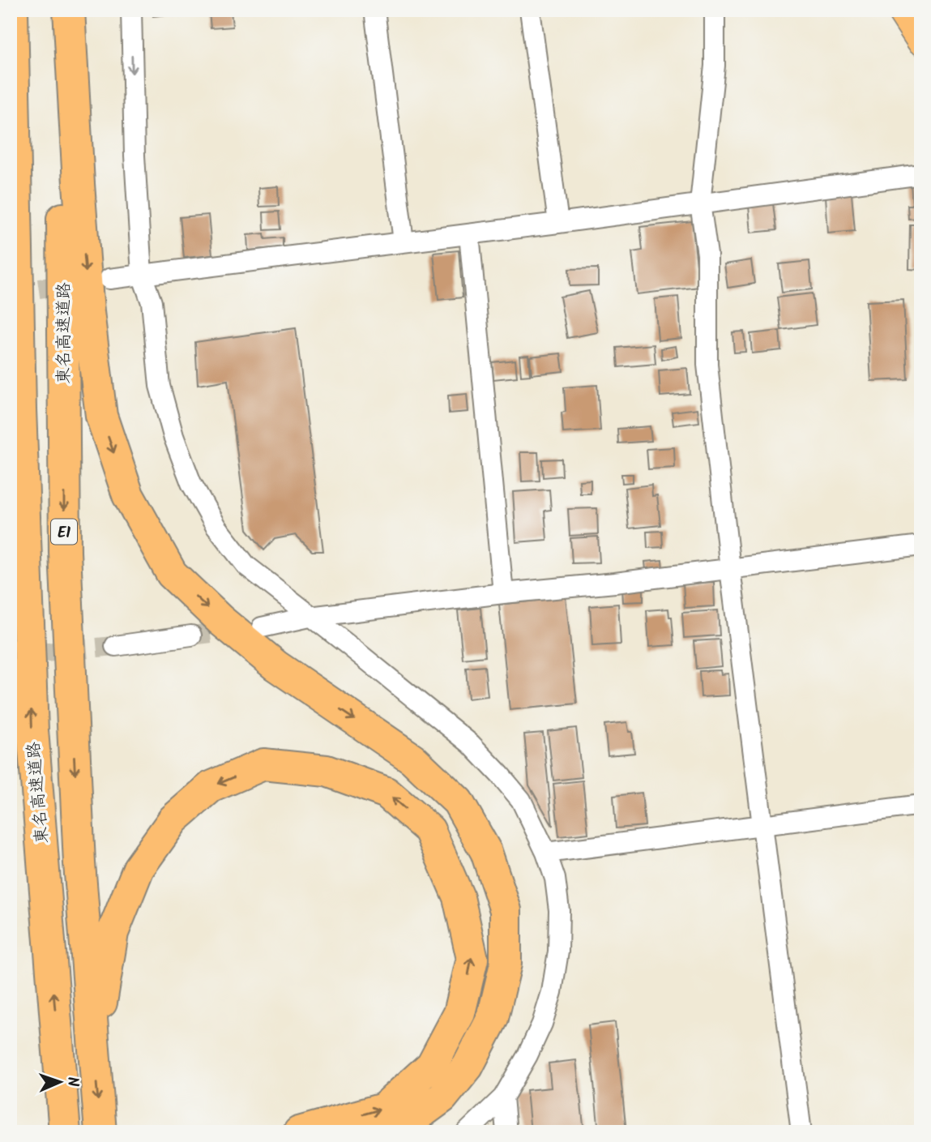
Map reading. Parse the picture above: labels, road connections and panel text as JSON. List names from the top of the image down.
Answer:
{
  "streets": {
    "highway": ["東名高速道路", "E1"]
  },
  "north": "right"
}
